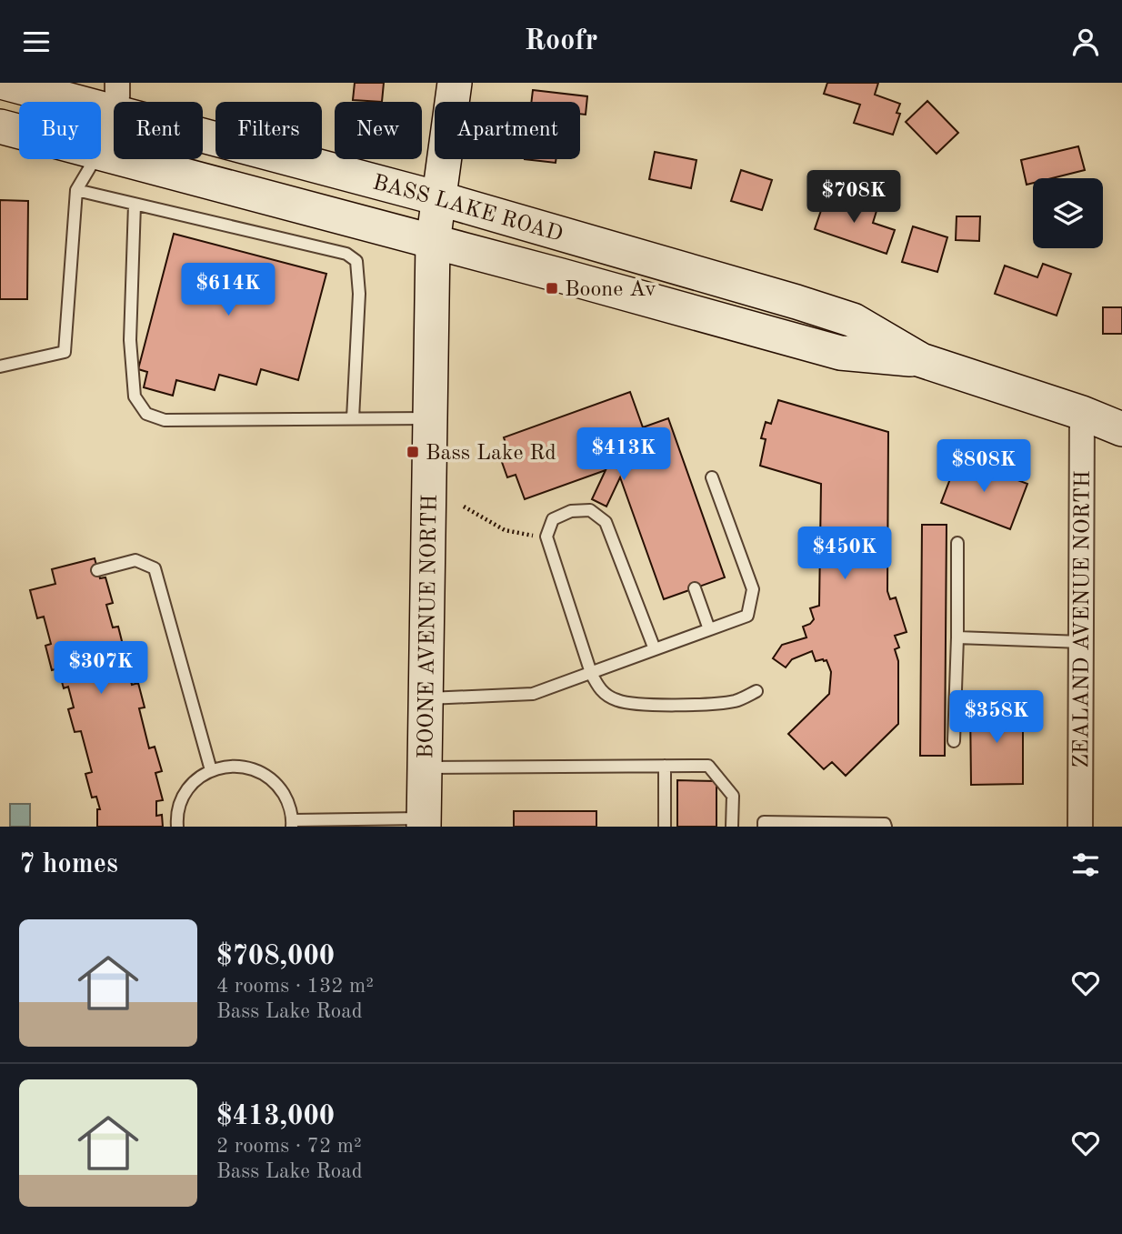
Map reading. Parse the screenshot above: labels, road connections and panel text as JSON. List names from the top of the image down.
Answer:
{
  "streets": {
    "main road": ["BASS LAKE ROAD", "BOONE AVENUE NORTH"],
    "street": ["ZEALAND AVENUE NORTH"]
  },
  "crossings": [
    ["BASS LAKE ROAD", "ZEALAND AVENUE NORTH"],
    ["BASS LAKE ROAD", "BOONE AVENUE NORTH"]
  ],
  "places": {
    "transit": ["Boone Av", "Bass Lake Rd"]
  },
  "page": {
    "header": "Roofr",
    "chip": [
      "Buy",
      "Rent",
      "Filters",
      "New",
      "Apartment"
    ],
    "price": [
      "$708K",
      "$614K",
      "$413K",
      "$808K",
      "$450K",
      "$307K",
      "$358K"
    ],
    "heading": "7 homes",
    "list": [
      {
        "name": "$708,000",
        "note": "4 rooms · 132 m² · Bass Lake Road"
      },
      {
        "name": "$413,000",
        "note": "2 rooms · 72 m² · Bass Lake Road"
      }
    ]
  }
}
